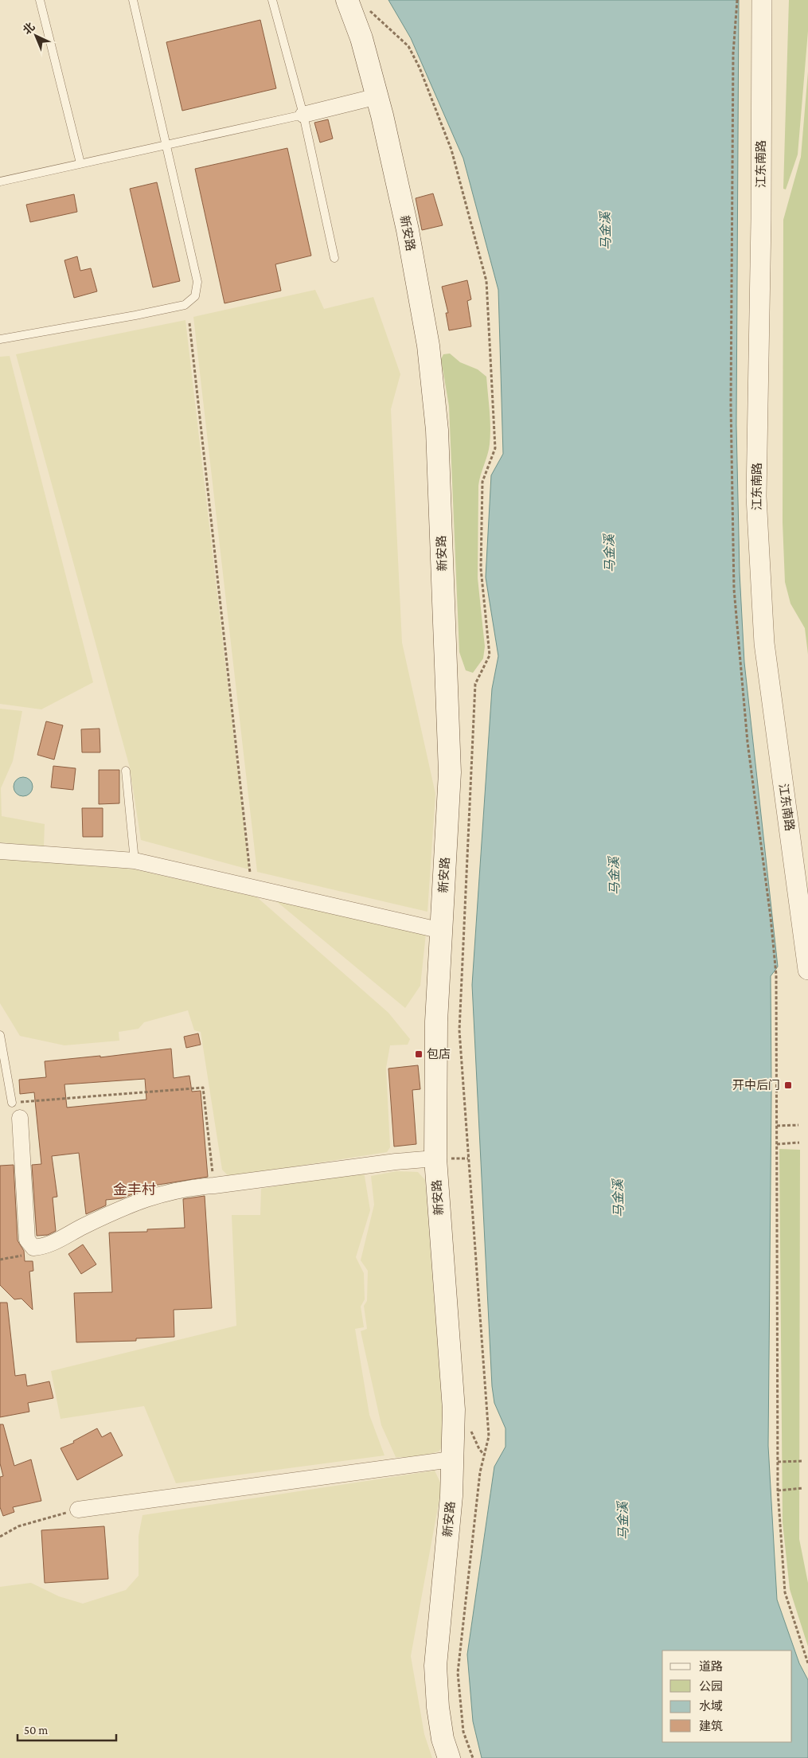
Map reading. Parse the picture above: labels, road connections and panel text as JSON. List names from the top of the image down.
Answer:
{
  "streets": {
    "main road": ["新安路"],
    "street": ["江东南路"]
  },
  "districts": ["金丰村"],
  "water": ["马金溪"],
  "places": {
    "transit": ["包店", "开中后门"]
  },
  "legend": [
    "道路",
    "公园",
    "水域",
    "建筑"
  ],
  "scale_bar": "50 m",
  "north": "top left"
}
